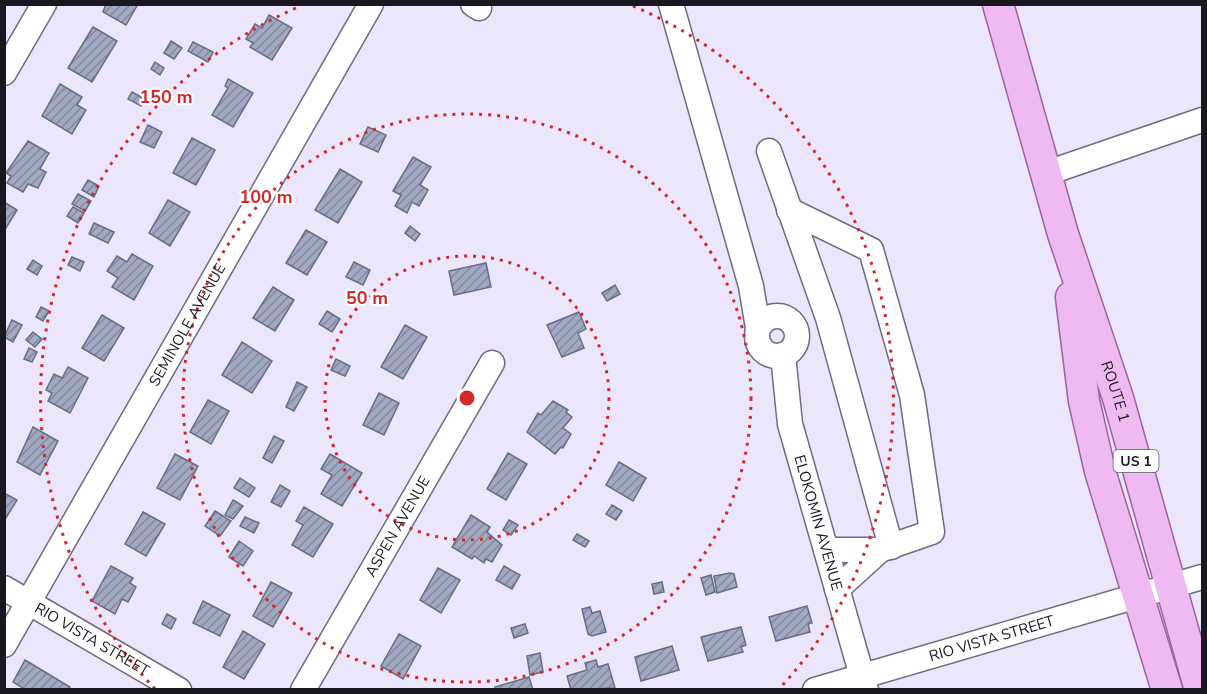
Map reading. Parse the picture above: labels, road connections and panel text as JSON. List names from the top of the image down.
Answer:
{
  "streets": {
    "main road": ["ROUTE 1", "US 1"],
    "street": [
      "SEMINOLE AVENUE",
      "ELOKOMIN AVENUE",
      "ASPEN AVENUE",
      "RIO VISTA STREET"
    ]
  },
  "crossings": [
    ["SEMINOLE AVENUE", "RIO VISTA STREET"],
    ["ROUTE 1", "RIO VISTA STREET"],
    ["ELOKOMIN AVENUE", "RIO VISTA STREET"]
  ],
  "rings": ["150 m", "100 m", "50 m"]
}
